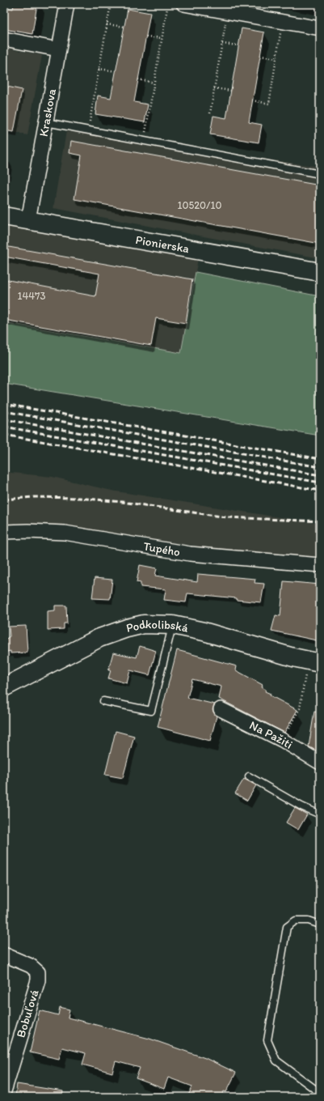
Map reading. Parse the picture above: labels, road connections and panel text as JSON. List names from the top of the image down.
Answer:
{
  "streets": {
    "street": [
      "Kraskova",
      "Pionierska",
      "Tupého",
      "Podkolibská",
      "Na Pažiti",
      "Bobuľová"
    ]
  },
  "crossings": [
    ["Kraskova", "Pionierska"]
  ],
  "house_numbers": ["10520/10", "14473"]
}
